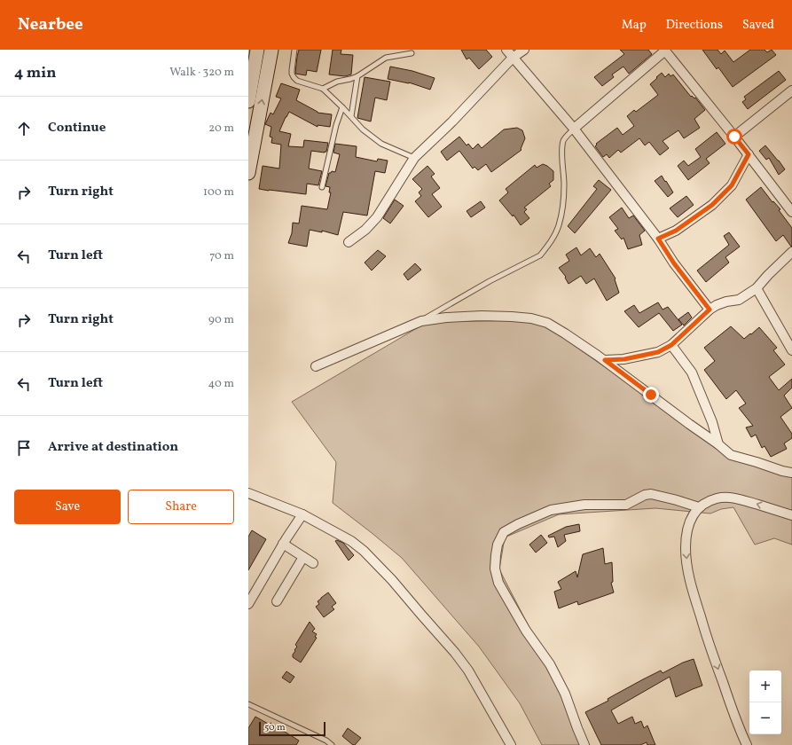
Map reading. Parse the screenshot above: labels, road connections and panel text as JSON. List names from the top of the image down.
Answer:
{
  "scale_bar": "50 m",
  "page": {
    "header": "Nearbee",
    "nav": ["Map", "Directions", "Saved"],
    "heading": ["4 min", "Walk · 320 m"],
    "list": [
      ["Continue", "20 m"],
      ["Turn right", "100 m"],
      ["Turn left", "70 m"],
      ["Turn right", "90 m"],
      ["Turn left", "40 m"],
      "Arrive at destination"
    ],
    "buttons": ["Save", "Share"],
    "map_buttons": ["+", "−"],
    "scale": "50 m"
  }
}
